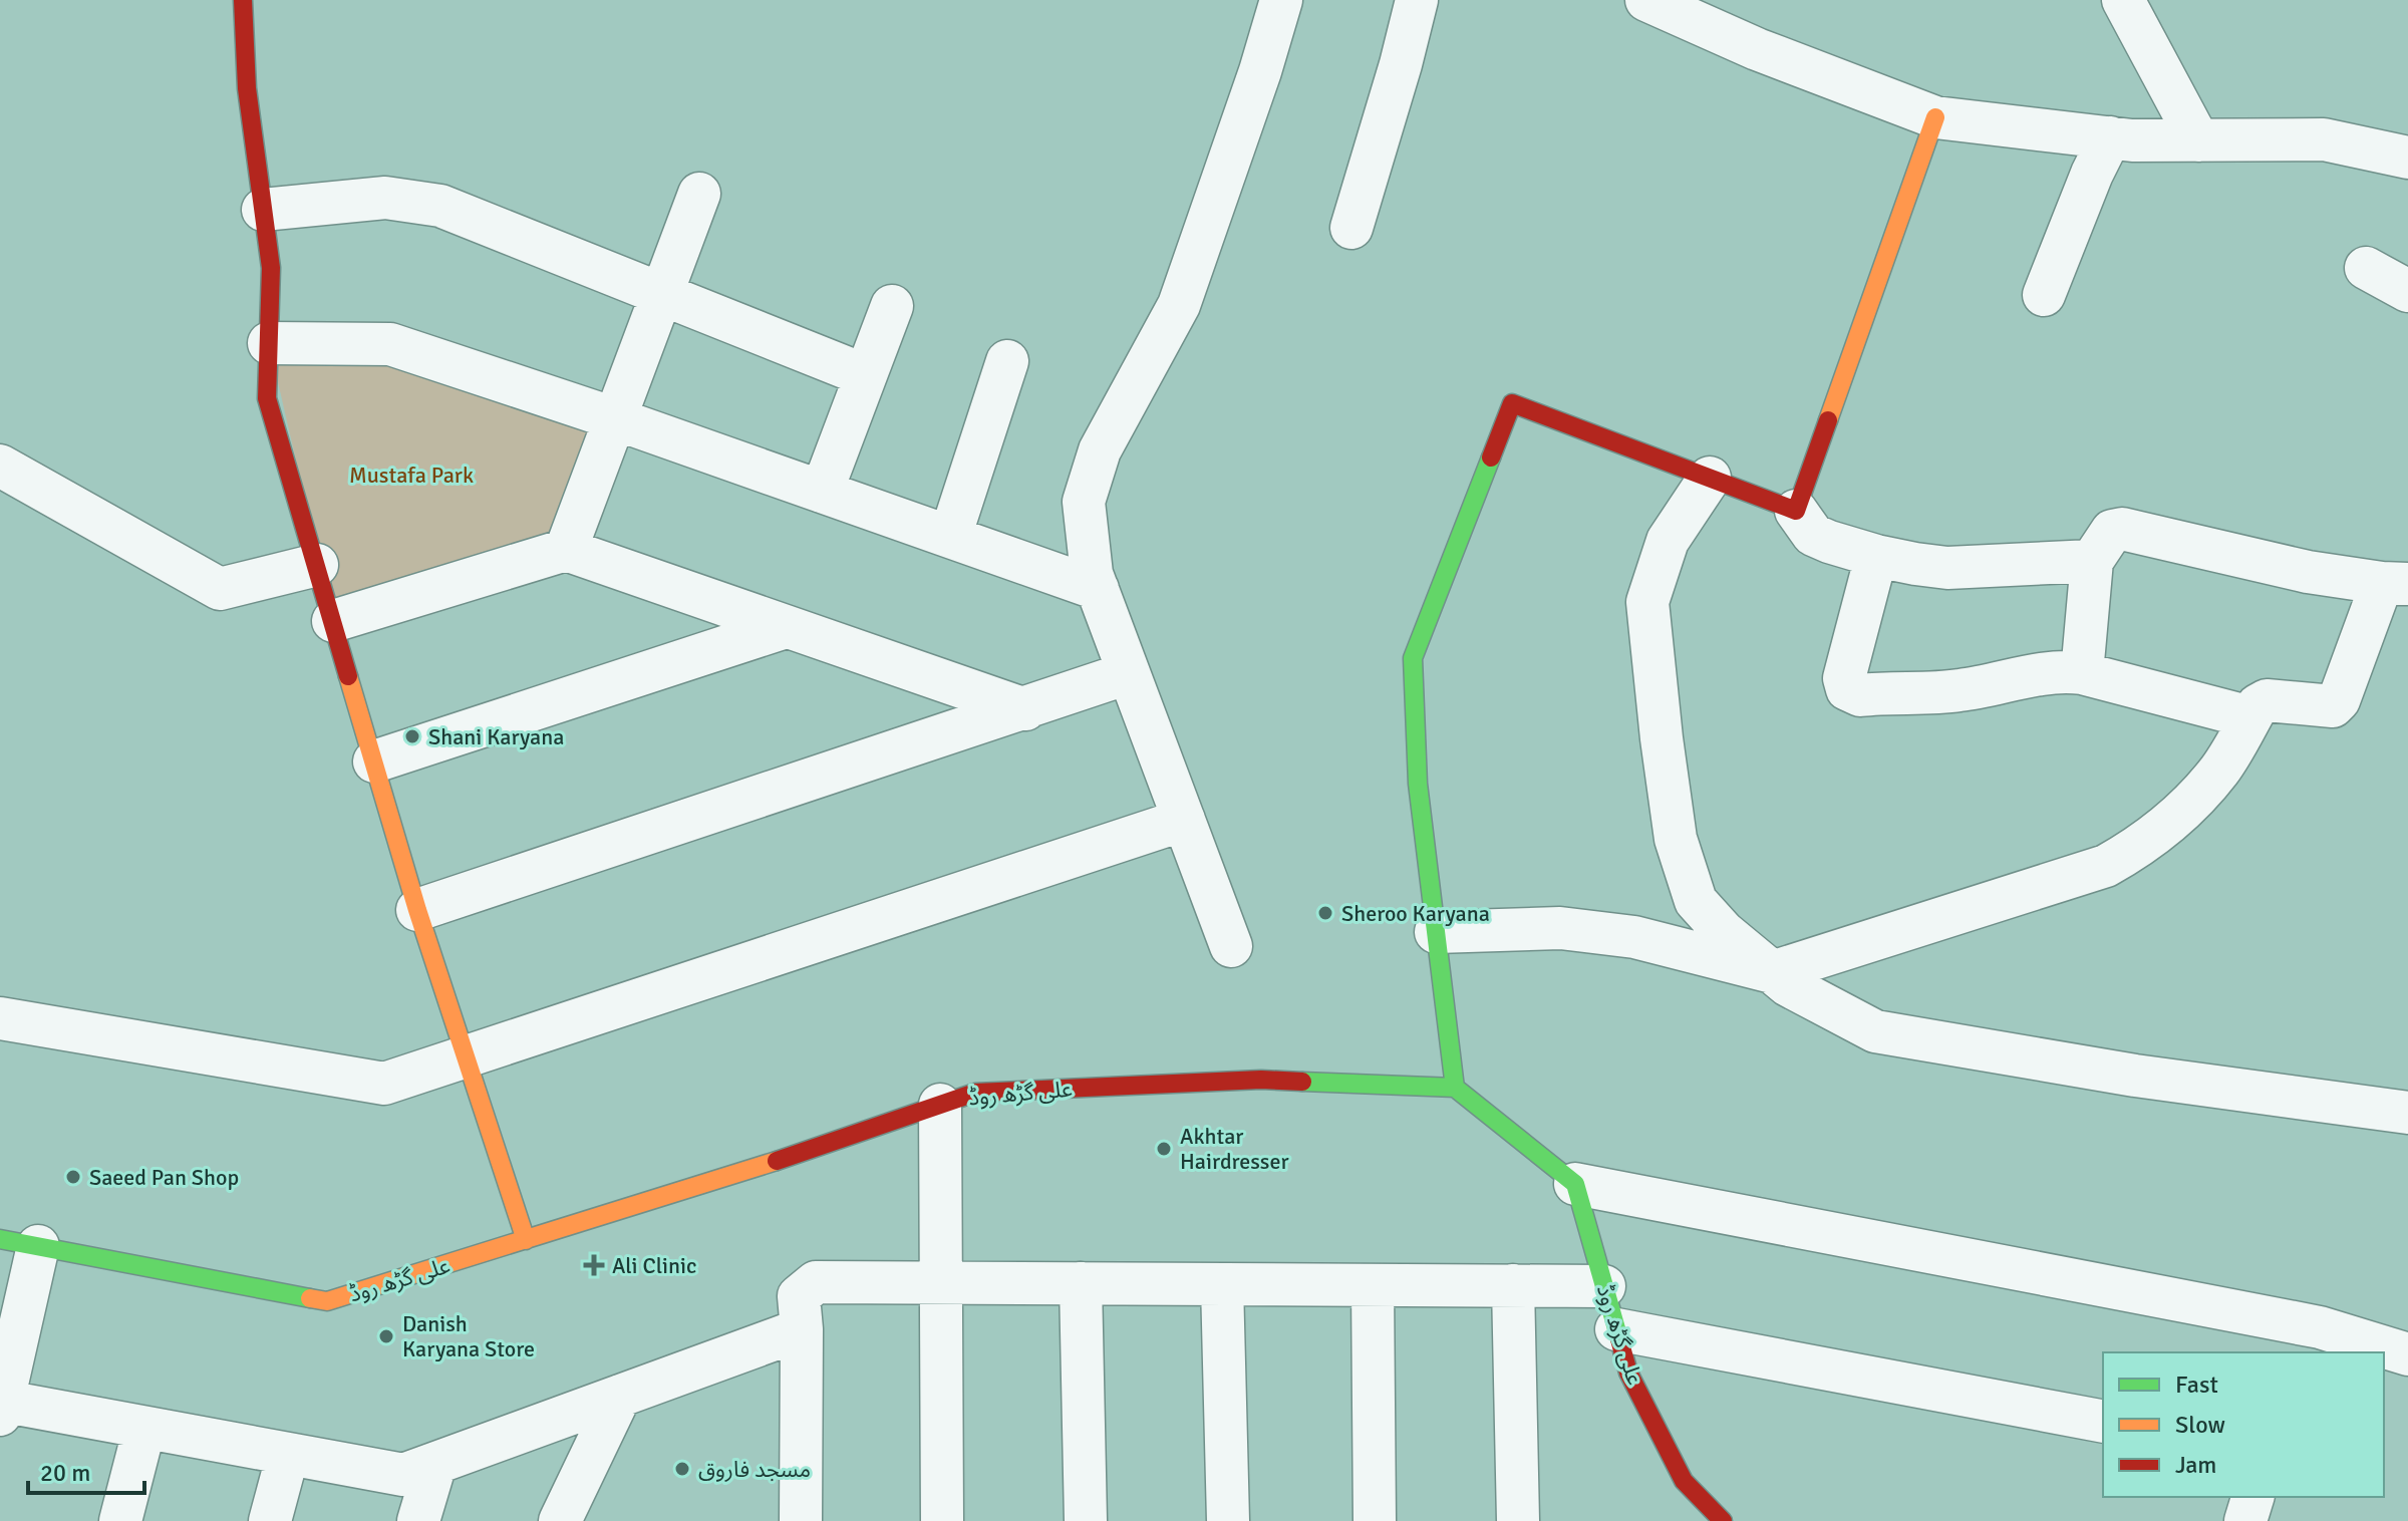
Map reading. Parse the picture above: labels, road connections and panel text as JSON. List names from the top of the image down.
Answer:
{
  "streets": {
    "street": ["علی گڑھ روڈ"]
  },
  "parks": ["Mustafa Park"],
  "places": {
    "other": [
      "Shani Karyana",
      "Sheroo Karyana",
      "Akhtar Hairdresser",
      "Saeed Pan Shop",
      "Danish Karyana Store",
      "مسجد فاروق"
    ],
    "health": ["Ali Clinic"]
  },
  "legend": ["Fast", "Slow", "Jam"],
  "scale_bar": "20 m"
}
